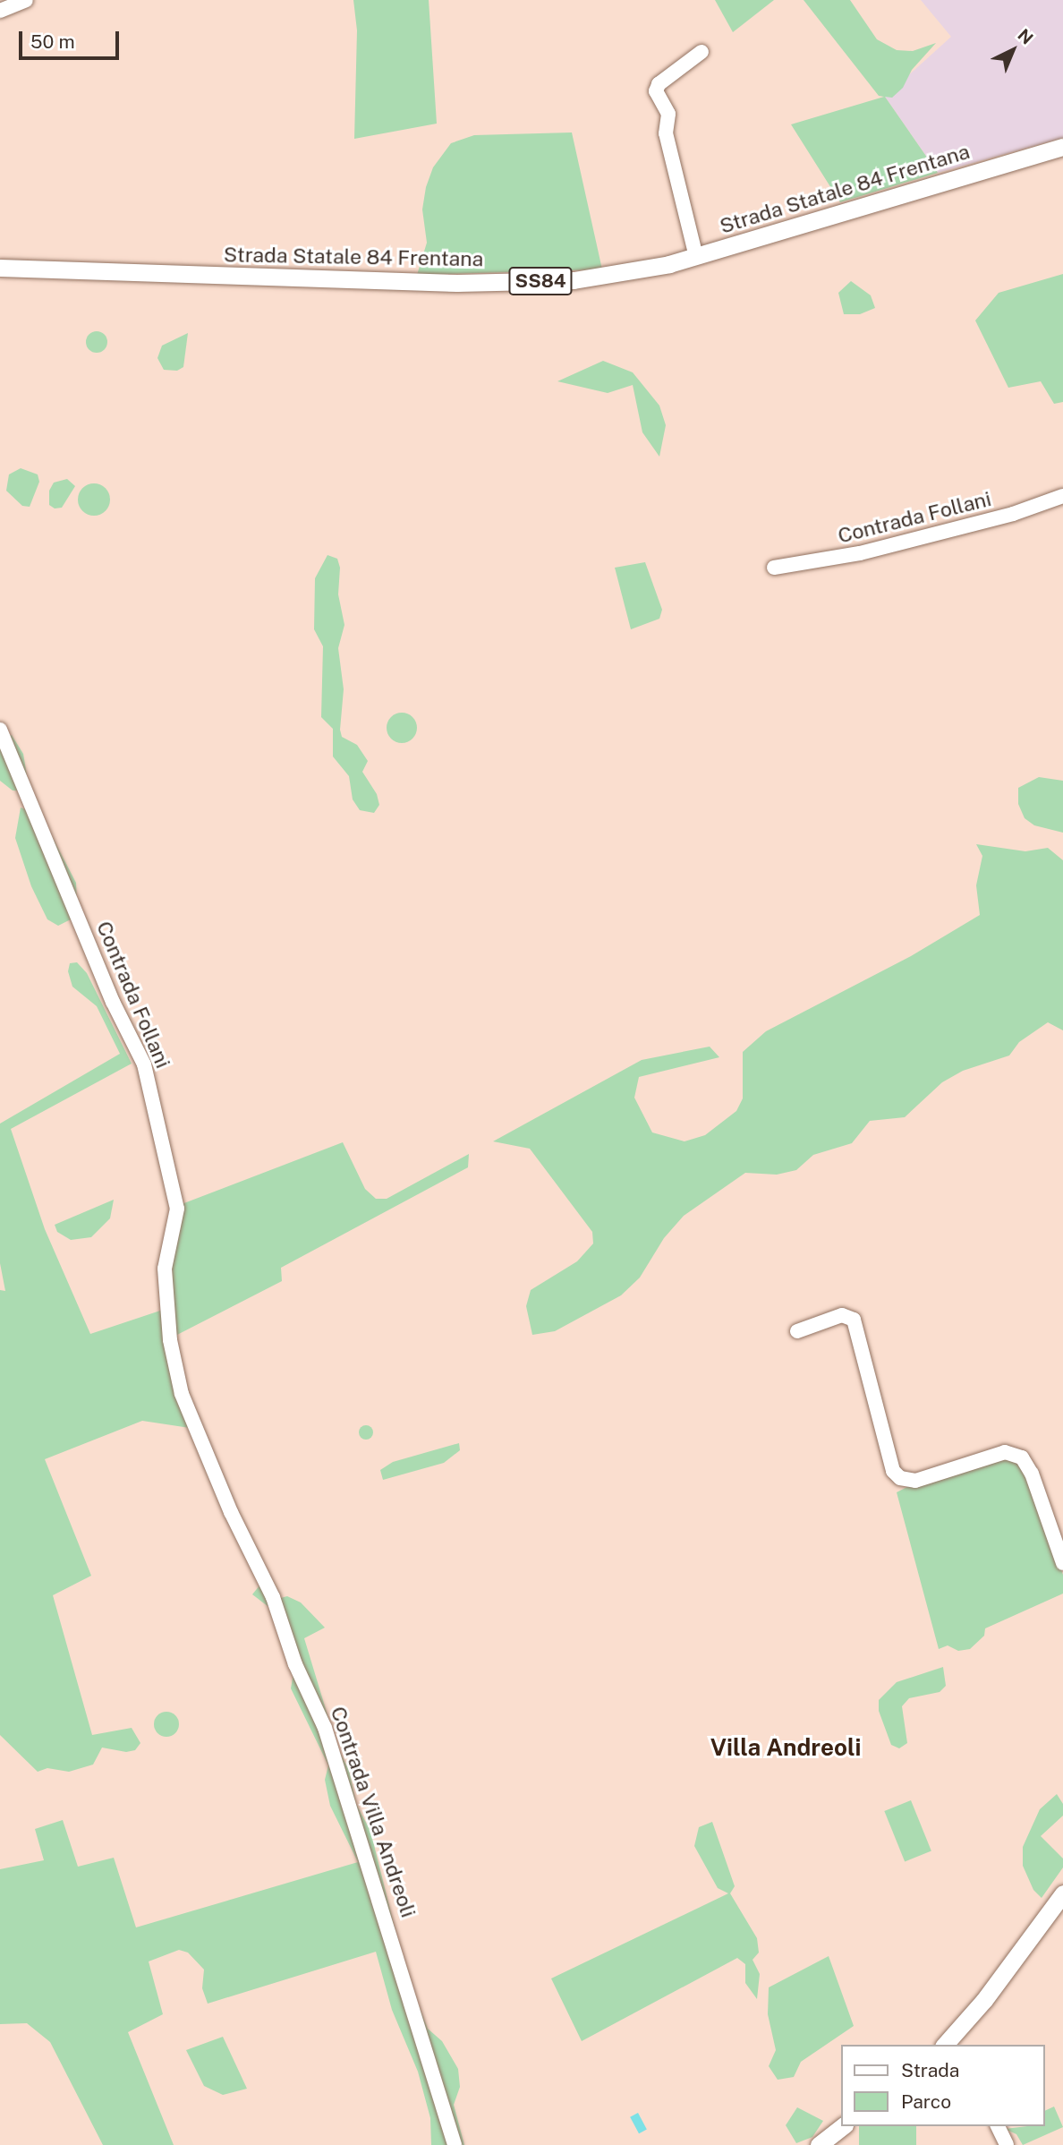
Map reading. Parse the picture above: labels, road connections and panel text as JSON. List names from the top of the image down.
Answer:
{
  "streets": {
    "main road": ["Strada Statale 84 Frentana", "SS84"],
    "street": ["Contrada Follani", "Contrada Villa Andreoli"]
  },
  "crossings": [
    ["Contrada Follani", "Contrada Villa Andreoli"]
  ],
  "districts": ["Villa Andreoli"],
  "legend": ["Strada", "Parco"],
  "scale_bar": "50 m",
  "north": "top right"
}
